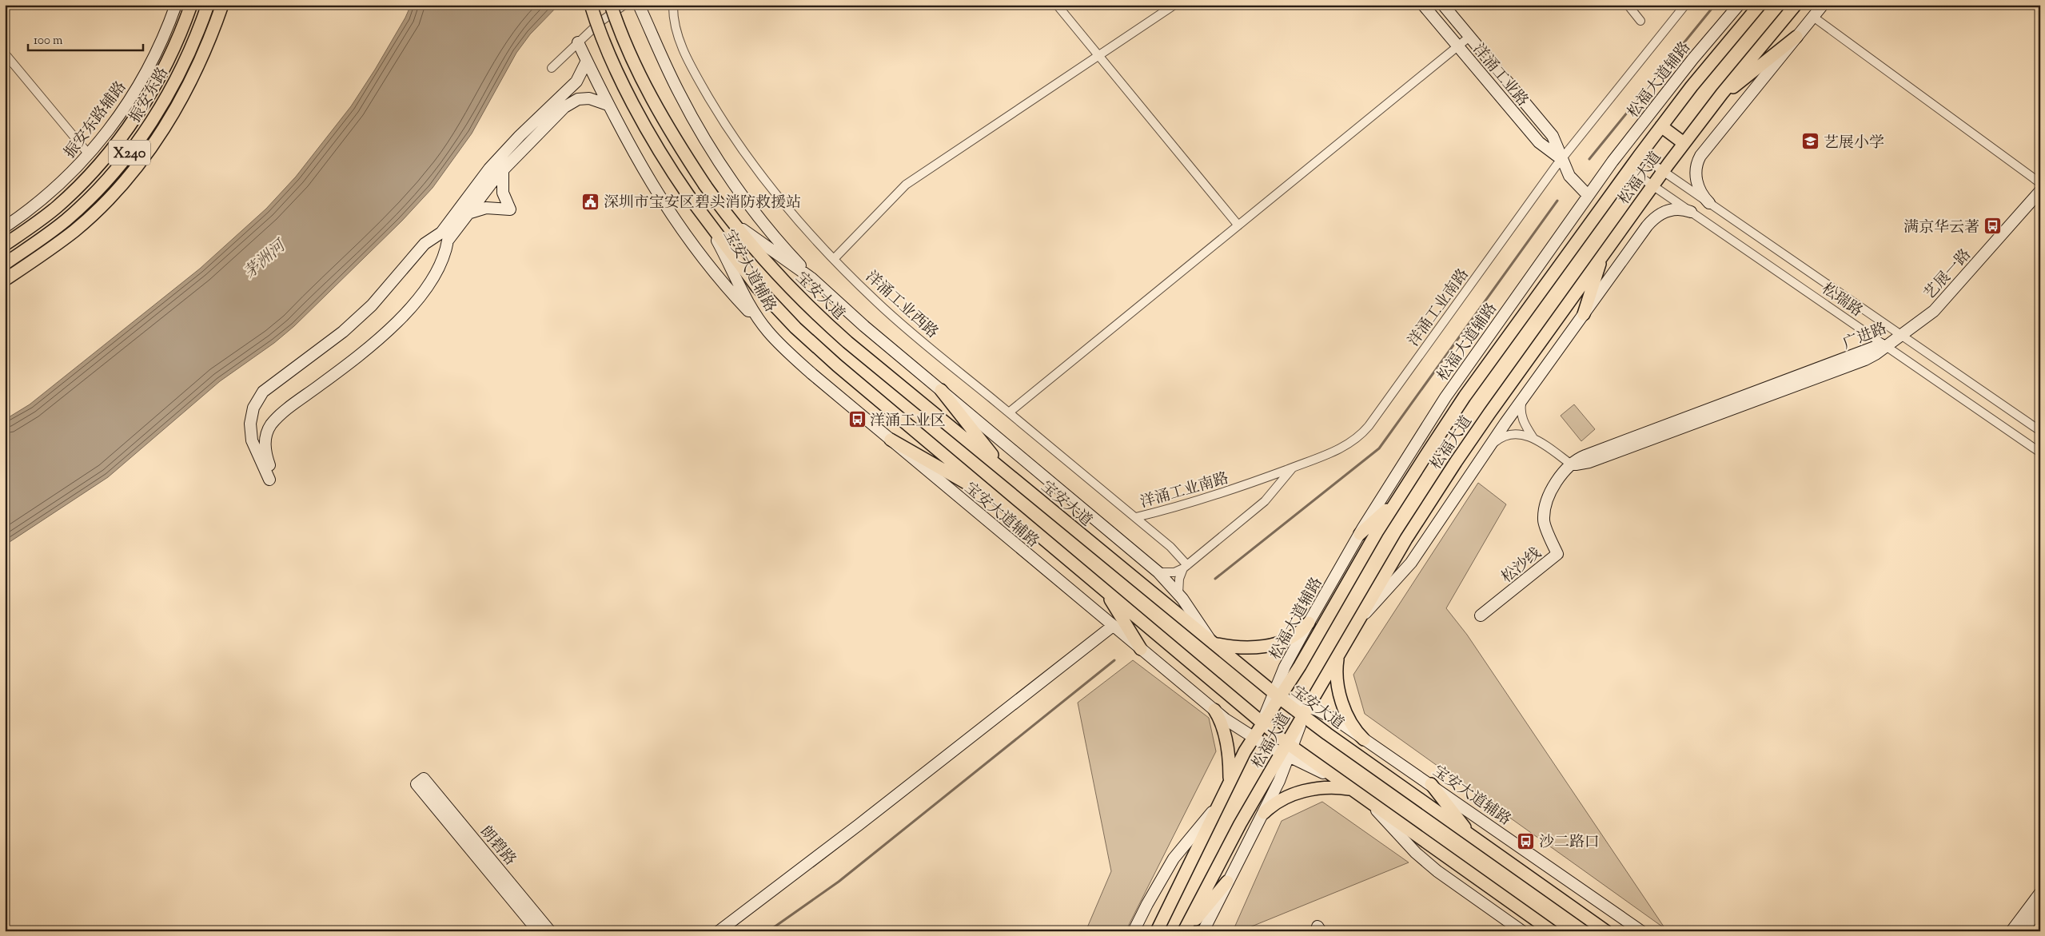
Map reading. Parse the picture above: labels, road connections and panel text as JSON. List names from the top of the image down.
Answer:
{
  "streets": {
    "main road": [
      "洋涌工业路",
      "松福大道辅路",
      "振安东路",
      "振安东路辅路",
      "X240",
      "松福大道",
      "宝安大道辅路",
      "艺展一路",
      "宝安大道",
      "广进路",
      "松沙线",
      "朗碧路"
    ],
    "street": ["松瑞路", "洋涌工业西路", "洋涌工业南路"]
  },
  "crossings": [
    ["洋涌工业路", "松福大道辅路"],
    ["洋涌工业路", "洋涌工业南路"],
    ["松福大道辅路", "松福大道"],
    ["松福大道辅路", "宝安大道"],
    ["松福大道", "宝安大道辅路"],
    ["松福大道", "宝安大道"],
    ["松福大道", "松瑞路"],
    ["宝安大道辅路", "宝安大道"],
    ["艺展一路", "松瑞路"],
    ["艺展一路", "广进路"],
    ["松瑞路", "广进路"],
    ["洋涌工业西路", "洋涌工业南路"],
    ["广进路", "松沙线"]
  ],
  "water": ["茅洲河"],
  "places": {
    "school or university": ["艺展小学"],
    "public building": ["深圳市宝安区碧头消防救援站"],
    "bus stop": ["满京华云著", "洋涌工业区", "沙二路口"]
  },
  "scale_bar": "100 m"
}
